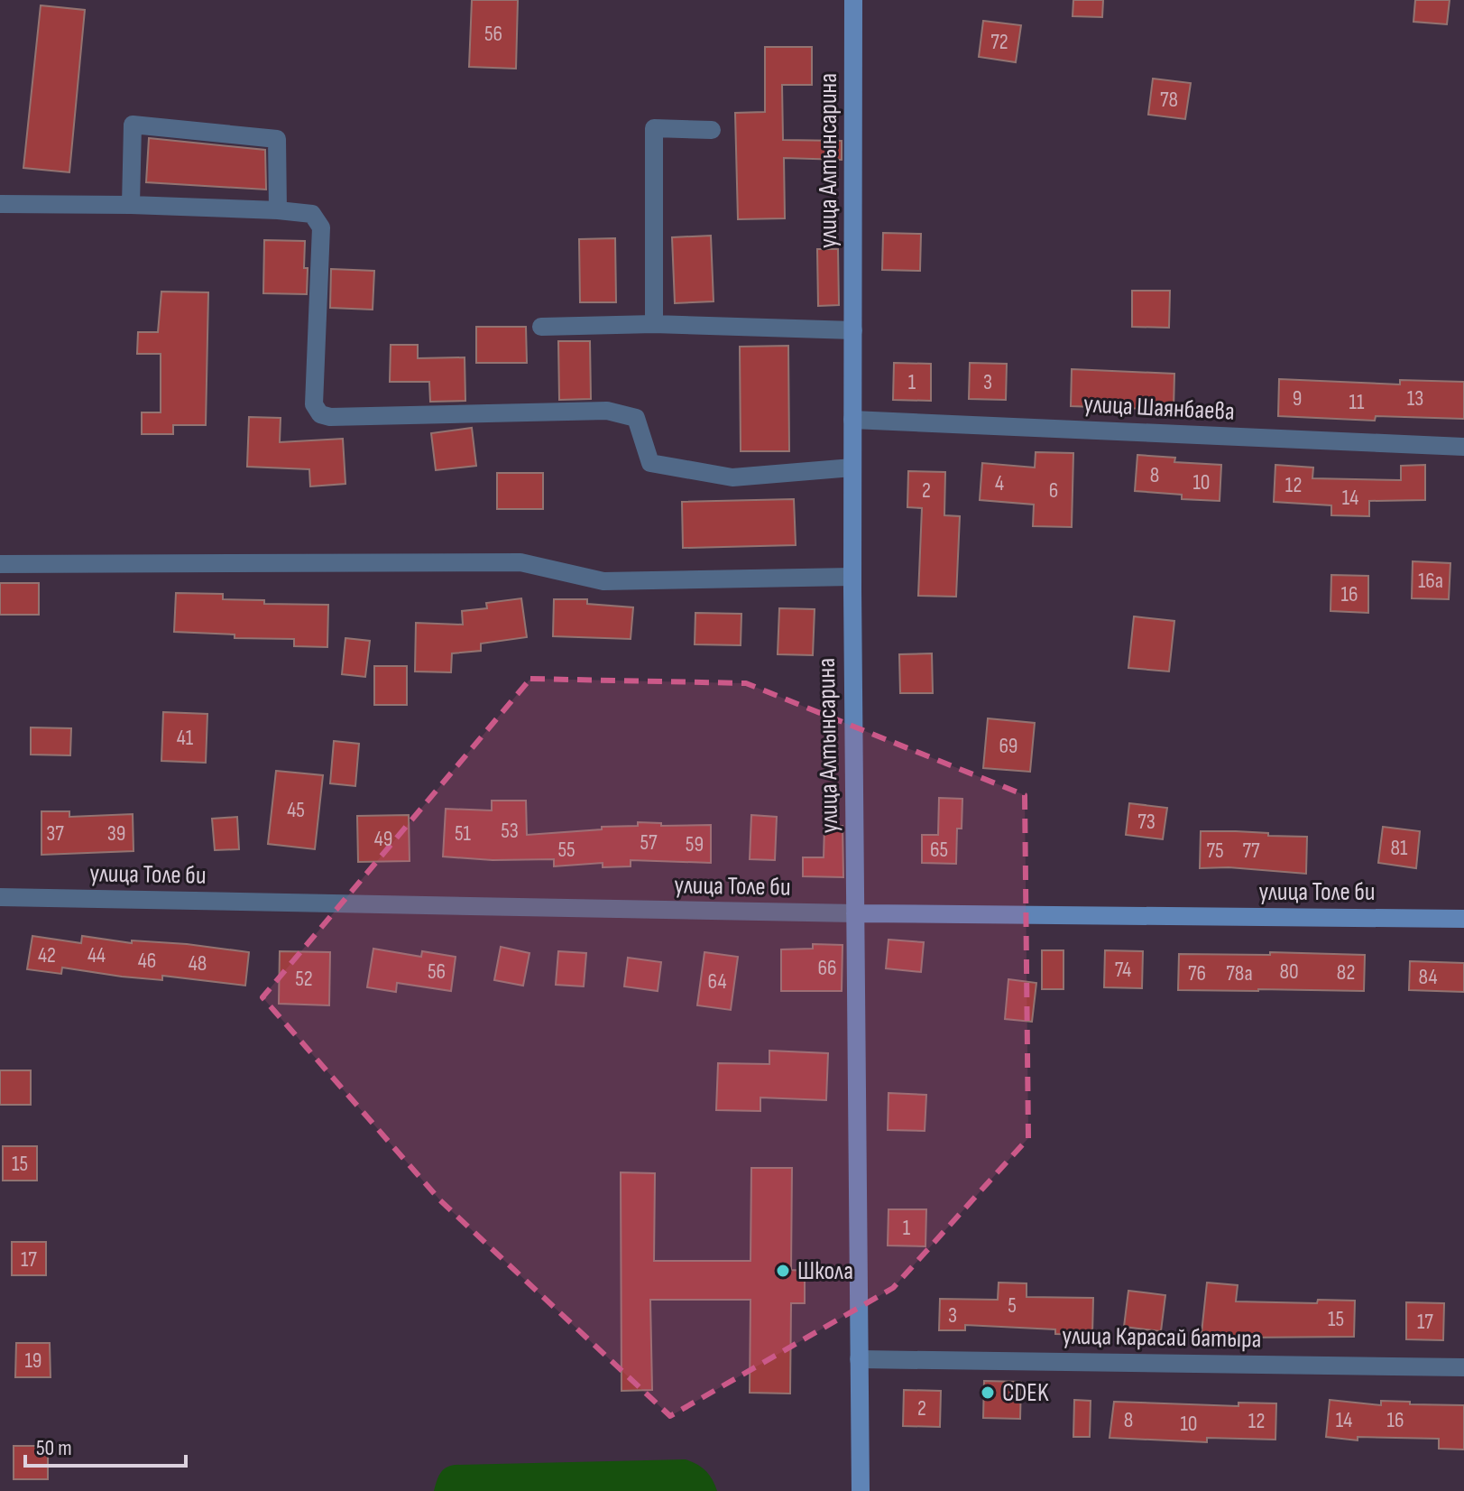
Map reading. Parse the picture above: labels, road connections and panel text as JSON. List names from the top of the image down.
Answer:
{
  "streets": {
    "street": [
      "улица Алтынсарина",
      "улица Шаянбаева",
      "улица Толе би",
      "улица Карасай батыра"
    ]
  },
  "crossings": [
    ["улица Алтынсарина", "улица Шаянбаева"],
    ["улица Алтынсарина", "улица Толе би"],
    ["улица Алтынсарина", "улица Карасай батыра"]
  ],
  "places": ["Школа", "CDEK"],
  "house_numbers": [
    "56",
    "72",
    "78",
    "1",
    "3",
    "9",
    "13",
    "11",
    "8",
    "10",
    "4",
    "12",
    "2",
    "6",
    "14",
    "16а",
    "16",
    "41",
    "69",
    "45",
    "73",
    "53",
    "37",
    "39",
    "51",
    "49",
    "57",
    "59",
    "81",
    "55",
    "65",
    "75",
    "77",
    "42",
    "44",
    "46",
    "48",
    "66",
    "74",
    "56",
    "80",
    "82",
    "76",
    "78а",
    "84",
    "52",
    "64",
    "15",
    "1",
    "17",
    "5",
    "3",
    "15",
    "17",
    "19",
    "2",
    "8",
    "14",
    "16",
    "12",
    "10"
  ],
  "scale_bar": "50 m"
}
